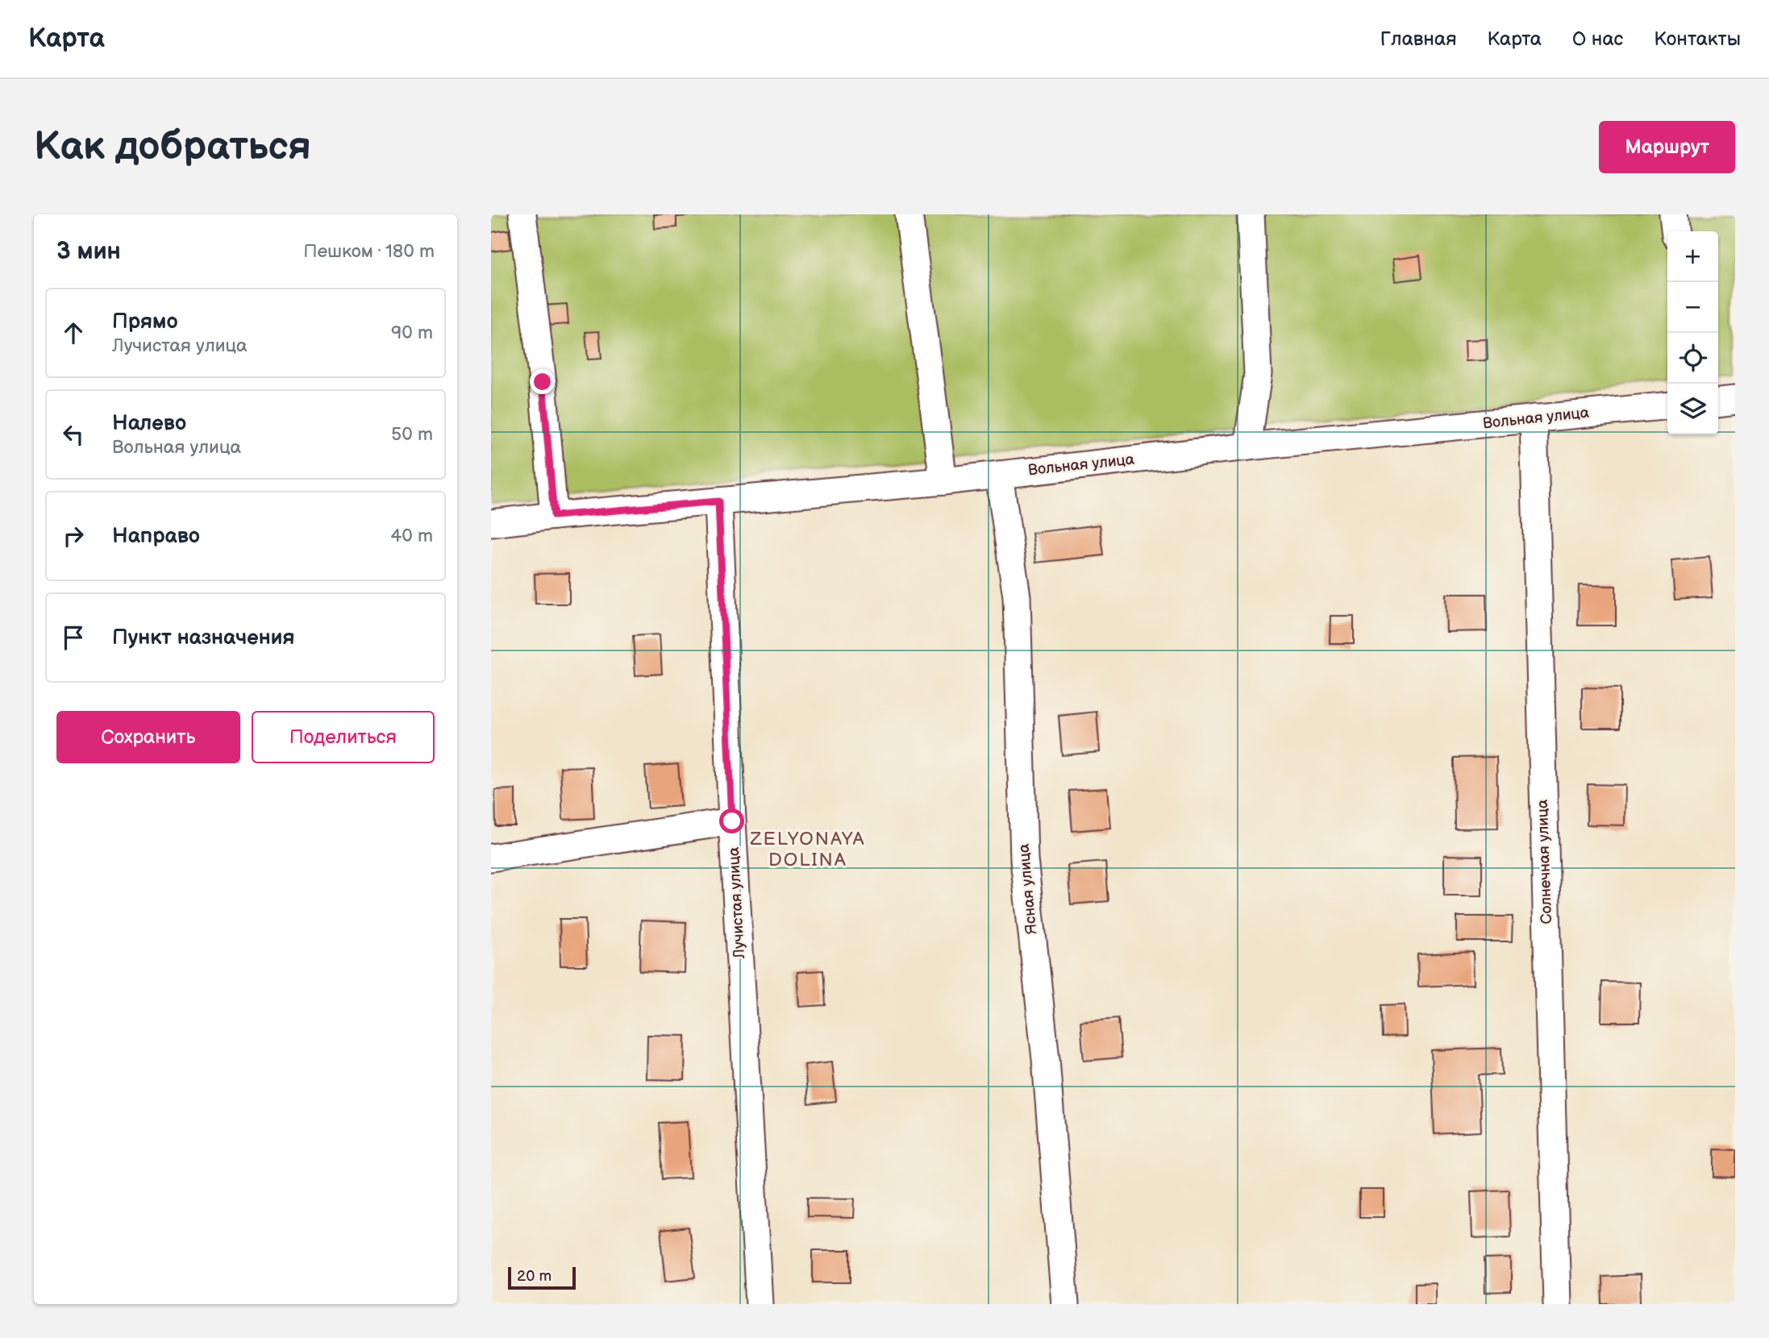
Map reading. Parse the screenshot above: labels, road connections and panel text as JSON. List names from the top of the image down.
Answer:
{
  "streets": {
    "street": [
      "Вольная улица",
      "Солнечная улица",
      "Ясная улица",
      "Лучистая улица"
    ]
  },
  "crossings": [
    ["Вольная улица", "Солнечная улица"],
    ["Вольная улица", "Ясная улица"],
    ["Вольная улица", "Лучистая улица"]
  ],
  "districts": ["ZELYONAYA DOLINA"],
  "scale_bar": "20 m",
  "page": {
    "header": "Карта",
    "nav": [
      "Главная",
      "Карта",
      "О нас",
      "Контакты"
    ],
    "buttons": [
      "Маршрут",
      ["Сохранить", "Поделиться"]
    ],
    "title": "Как добраться",
    "heading": ["3 мин", "Пешком · 180 m"],
    "map_buttons": ["+", "−"],
    "list": [
      ["Прямо", "Лучистая улица", "90 m"],
      ["Налево", "Вольная улица", "50 m"],
      ["Направо", "40 m"],
      "Пункт назначения"
    ],
    "scale": "20 m"
  }
}
